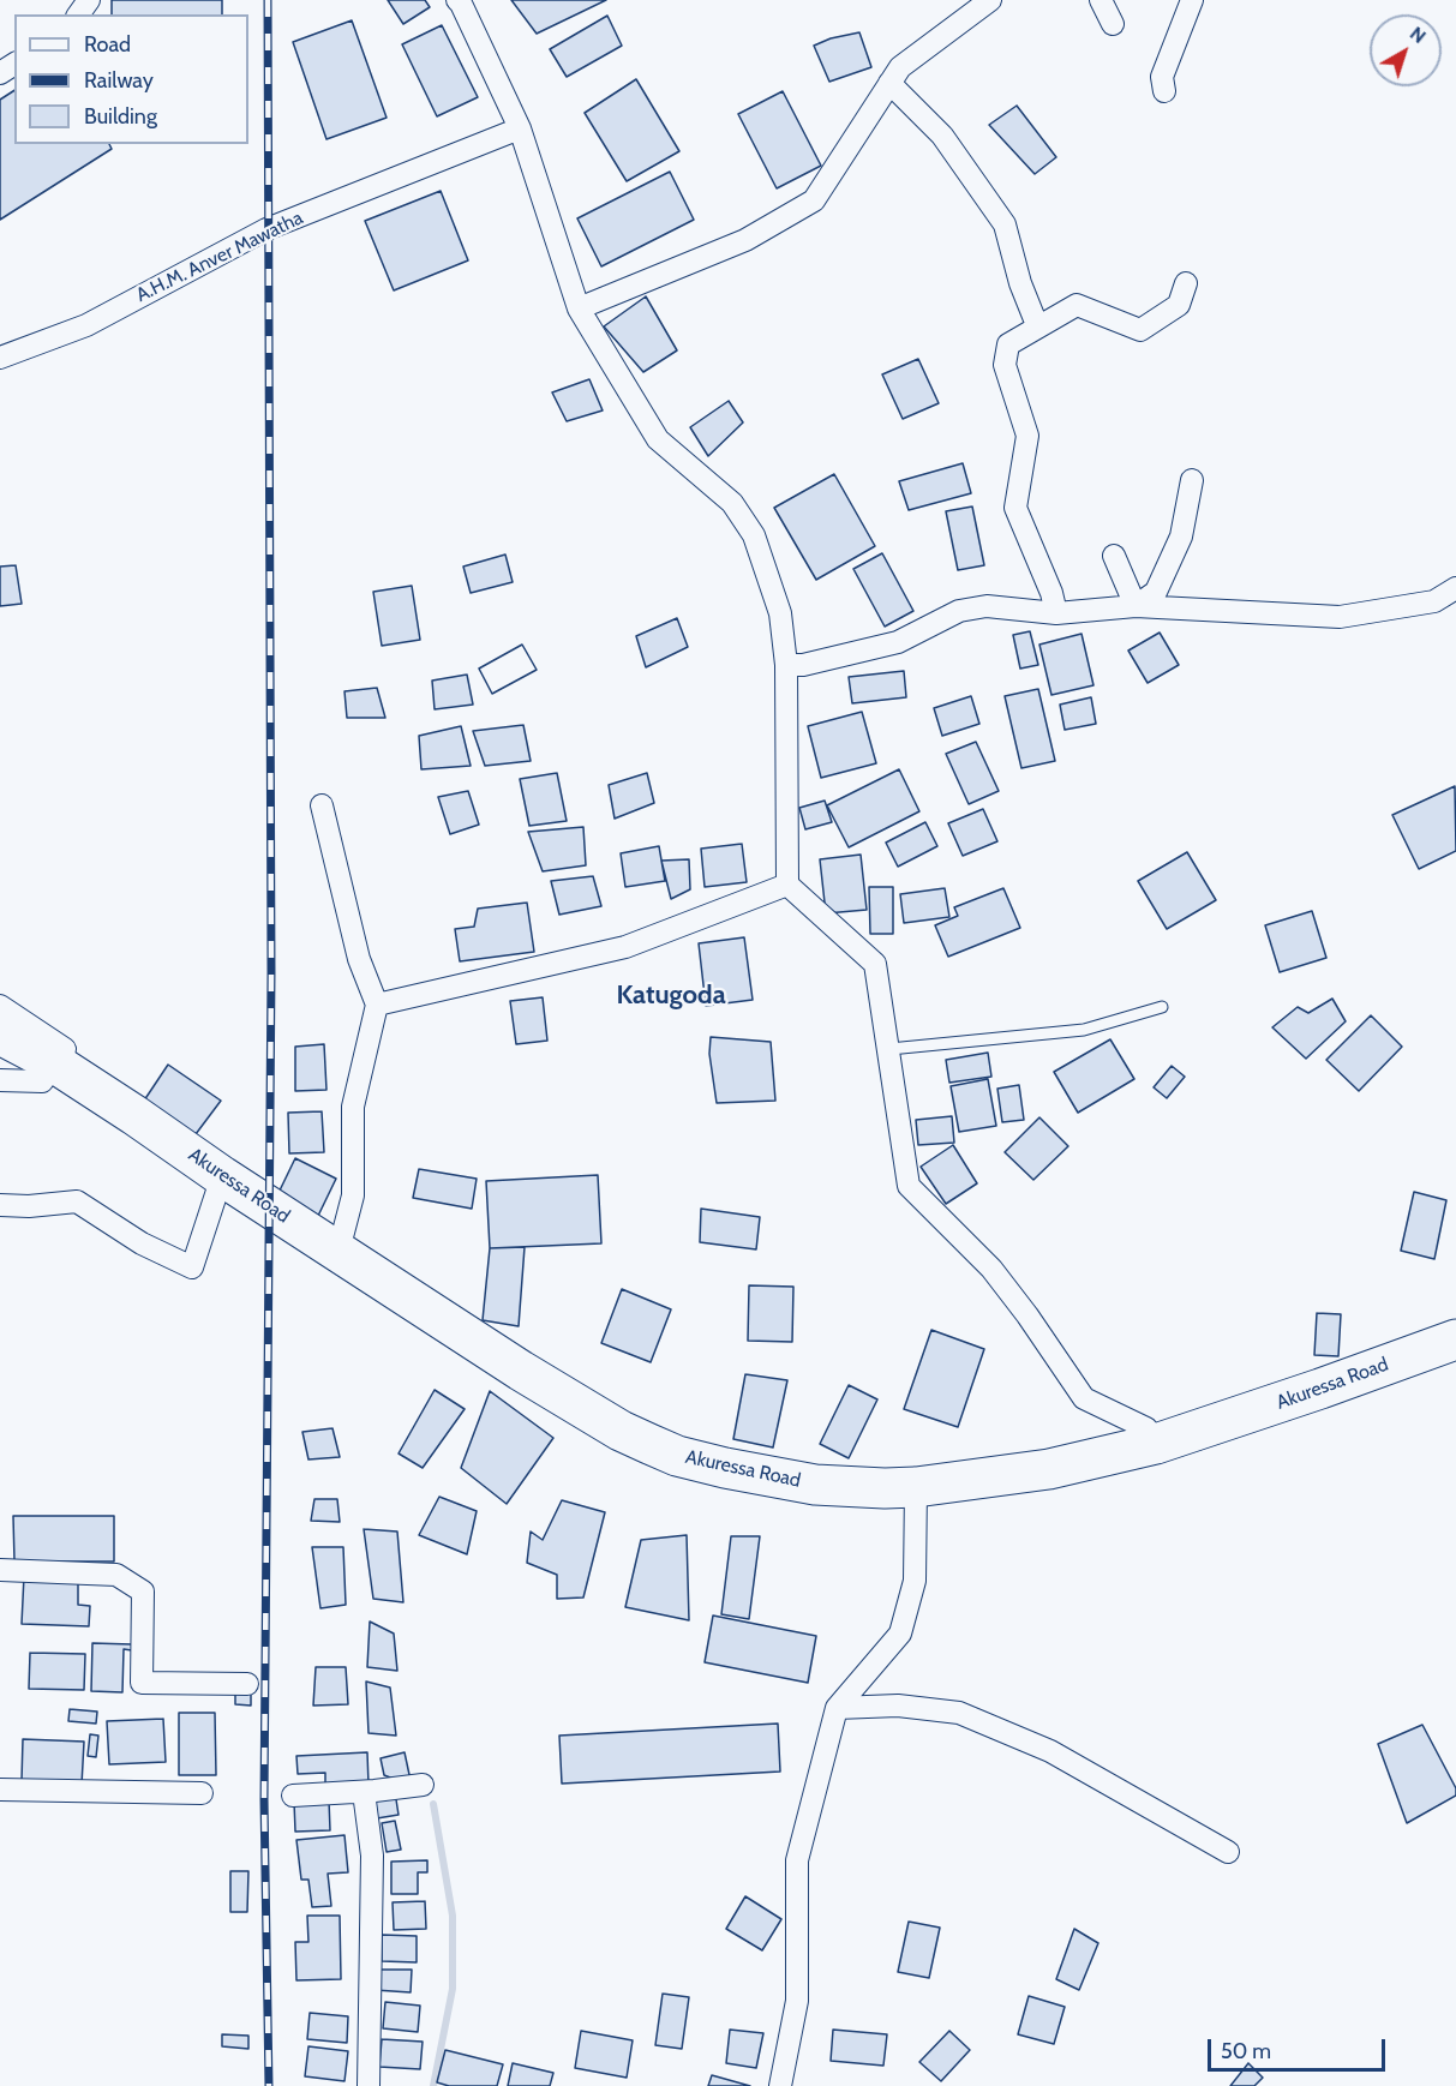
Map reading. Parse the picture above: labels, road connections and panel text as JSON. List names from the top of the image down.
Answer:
{
  "streets": {
    "highway": ["Akuressa Road"],
    "street": ["A.H.M. Anver Mawatha"]
  },
  "districts": ["Katugoda"],
  "legend": ["Road", "Railway", "Building"],
  "scale_bar": "50 m",
  "north": "top right"
}
